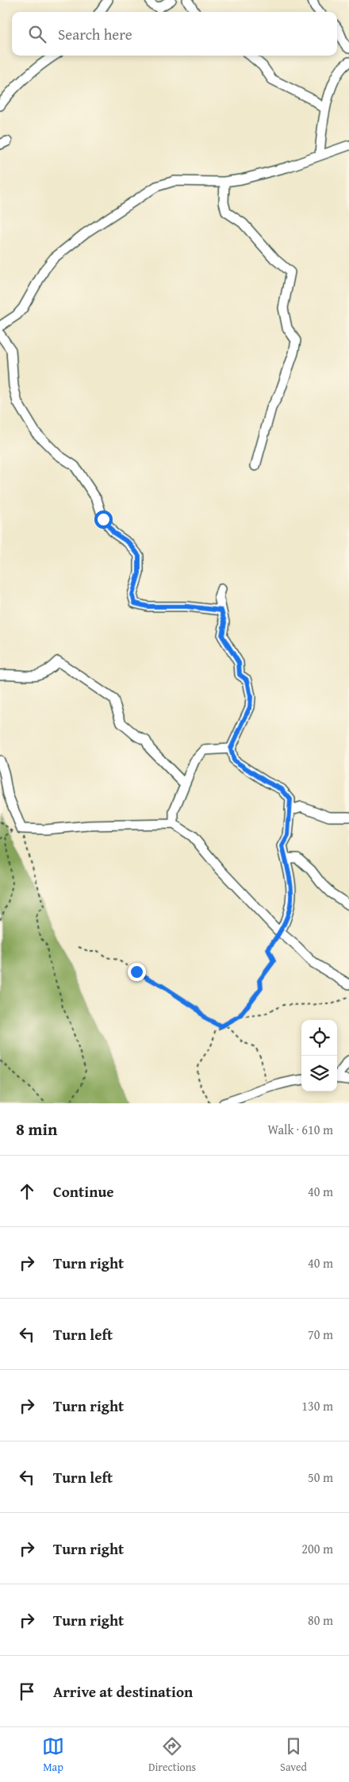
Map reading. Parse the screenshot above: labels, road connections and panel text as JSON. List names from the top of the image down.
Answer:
{
  "page": {
    "search": "Search here",
    "heading": ["8 min", "Walk · 610 m"],
    "list": [
      ["Continue", "40 m"],
      ["Turn right", "40 m"],
      ["Turn left", "70 m"],
      ["Turn right", "130 m"],
      ["Turn left", "50 m"],
      ["Turn right", "200 m"],
      ["Turn right", "80 m"],
      "Arrive at destination"
    ],
    "nav": ["Map", "Directions", "Saved"]
  }
}
